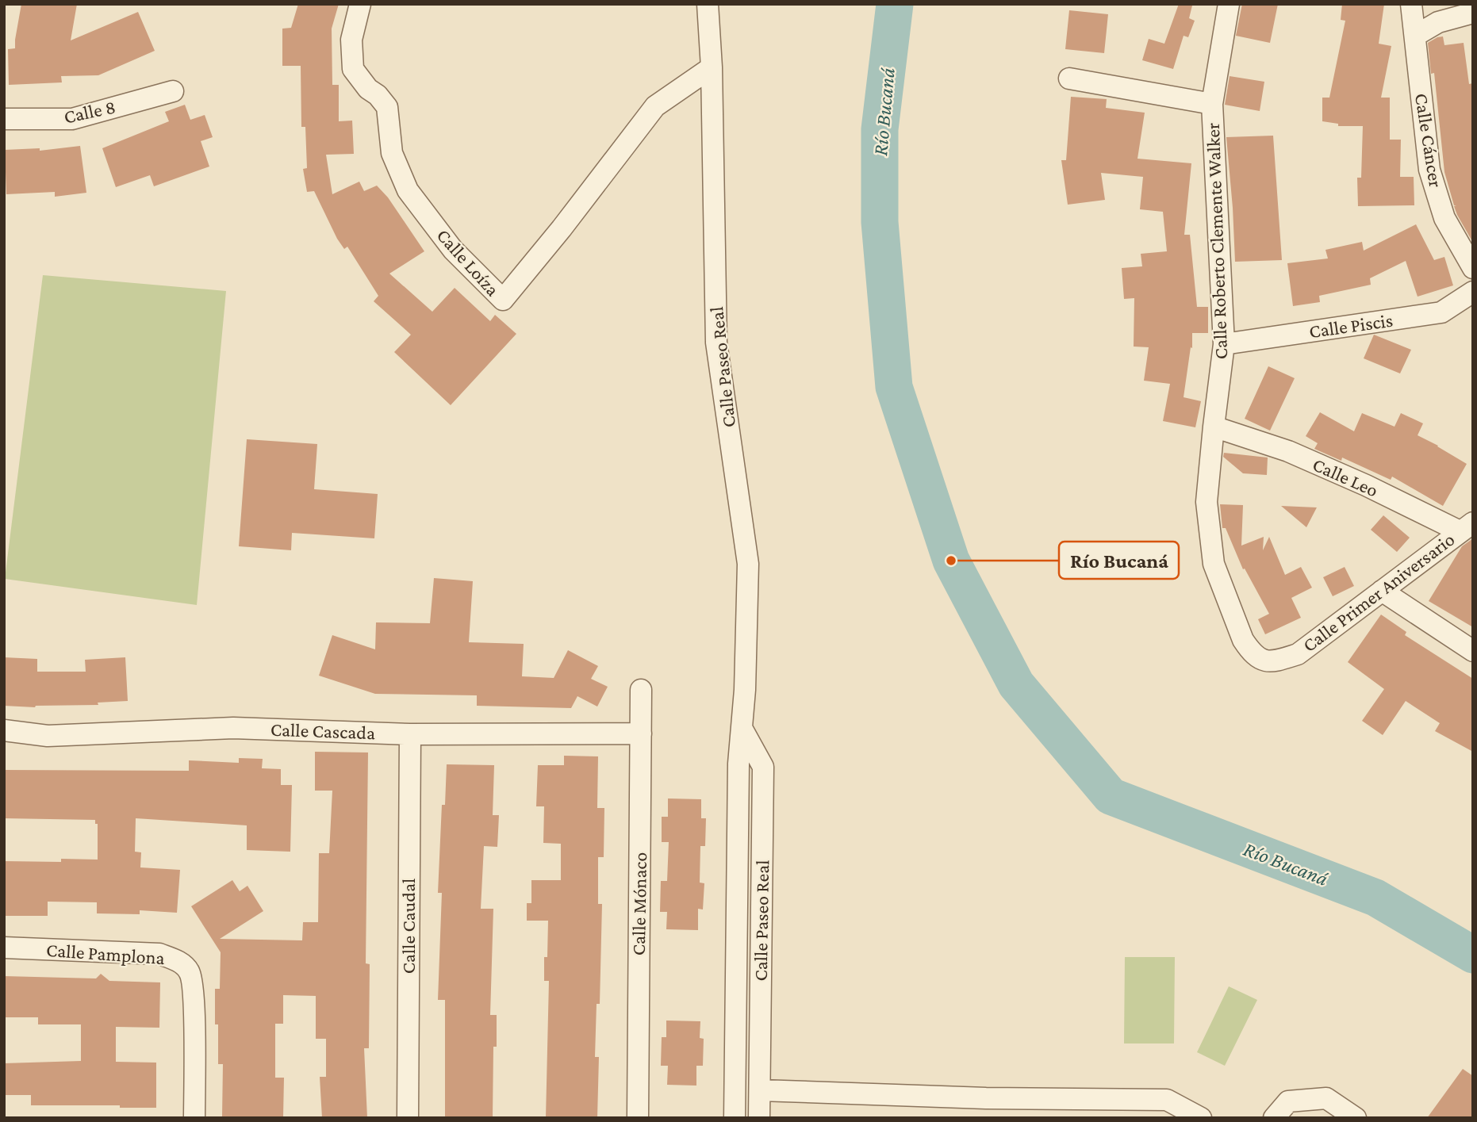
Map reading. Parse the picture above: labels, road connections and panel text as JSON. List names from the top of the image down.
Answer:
{
  "streets": {
    "street": [
      "Calle 8",
      "Calle Cáncer",
      "Calle Roberto Clemente Walker",
      "Calle Loíza",
      "Calle Piscis",
      "Calle Paseo Real",
      "Calle Leo",
      "Calle Primer Aniversario",
      "Calle Cascada",
      "Calle Mónaco",
      "Calle Caudal",
      "Calle Pamplona"
    ]
  },
  "crossings": [
    ["Calle Roberto Clemente Walker", "Calle Piscis"],
    ["Calle Roberto Clemente Walker", "Calle Leo"],
    ["Calle Roberto Clemente Walker", "Calle Primer Aniversario"],
    ["Calle Loíza", "Calle Paseo Real"],
    ["Calle Leo", "Calle Primer Aniversario"],
    ["Calle Cascada", "Calle Mónaco"],
    ["Calle Cascada", "Calle Caudal"]
  ],
  "water": ["Río Bucaná"],
  "places": ["Río Bucaná"]
}
